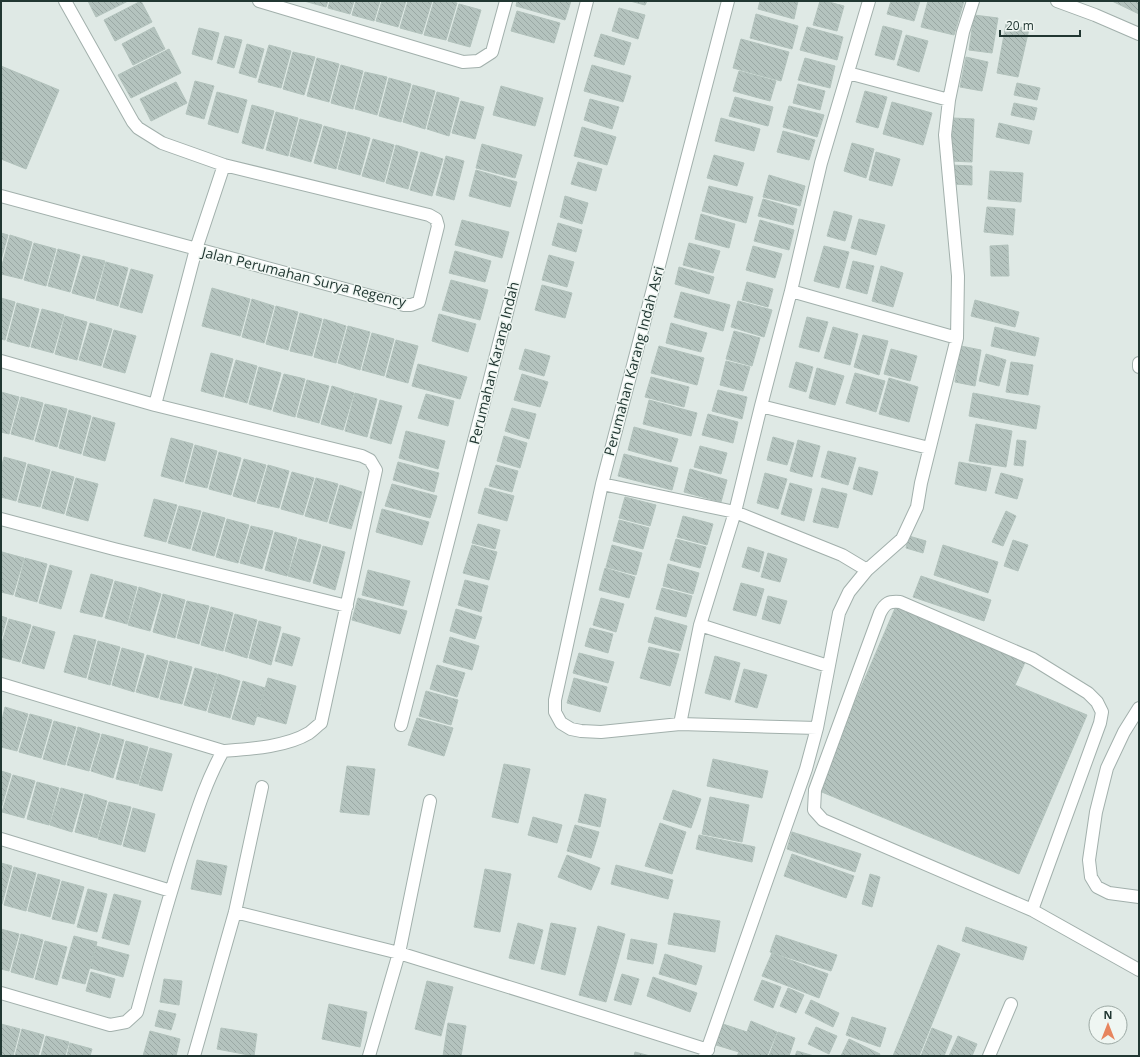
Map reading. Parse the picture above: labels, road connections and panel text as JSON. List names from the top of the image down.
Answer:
{
  "streets": {
    "street": ["Jalan Perumahan Surya Regency", "Perumahan Karang Indah Asri", "Perumahan Karang Indah"]
  },
  "scale_bar": "20 m",
  "north": "top"
}
